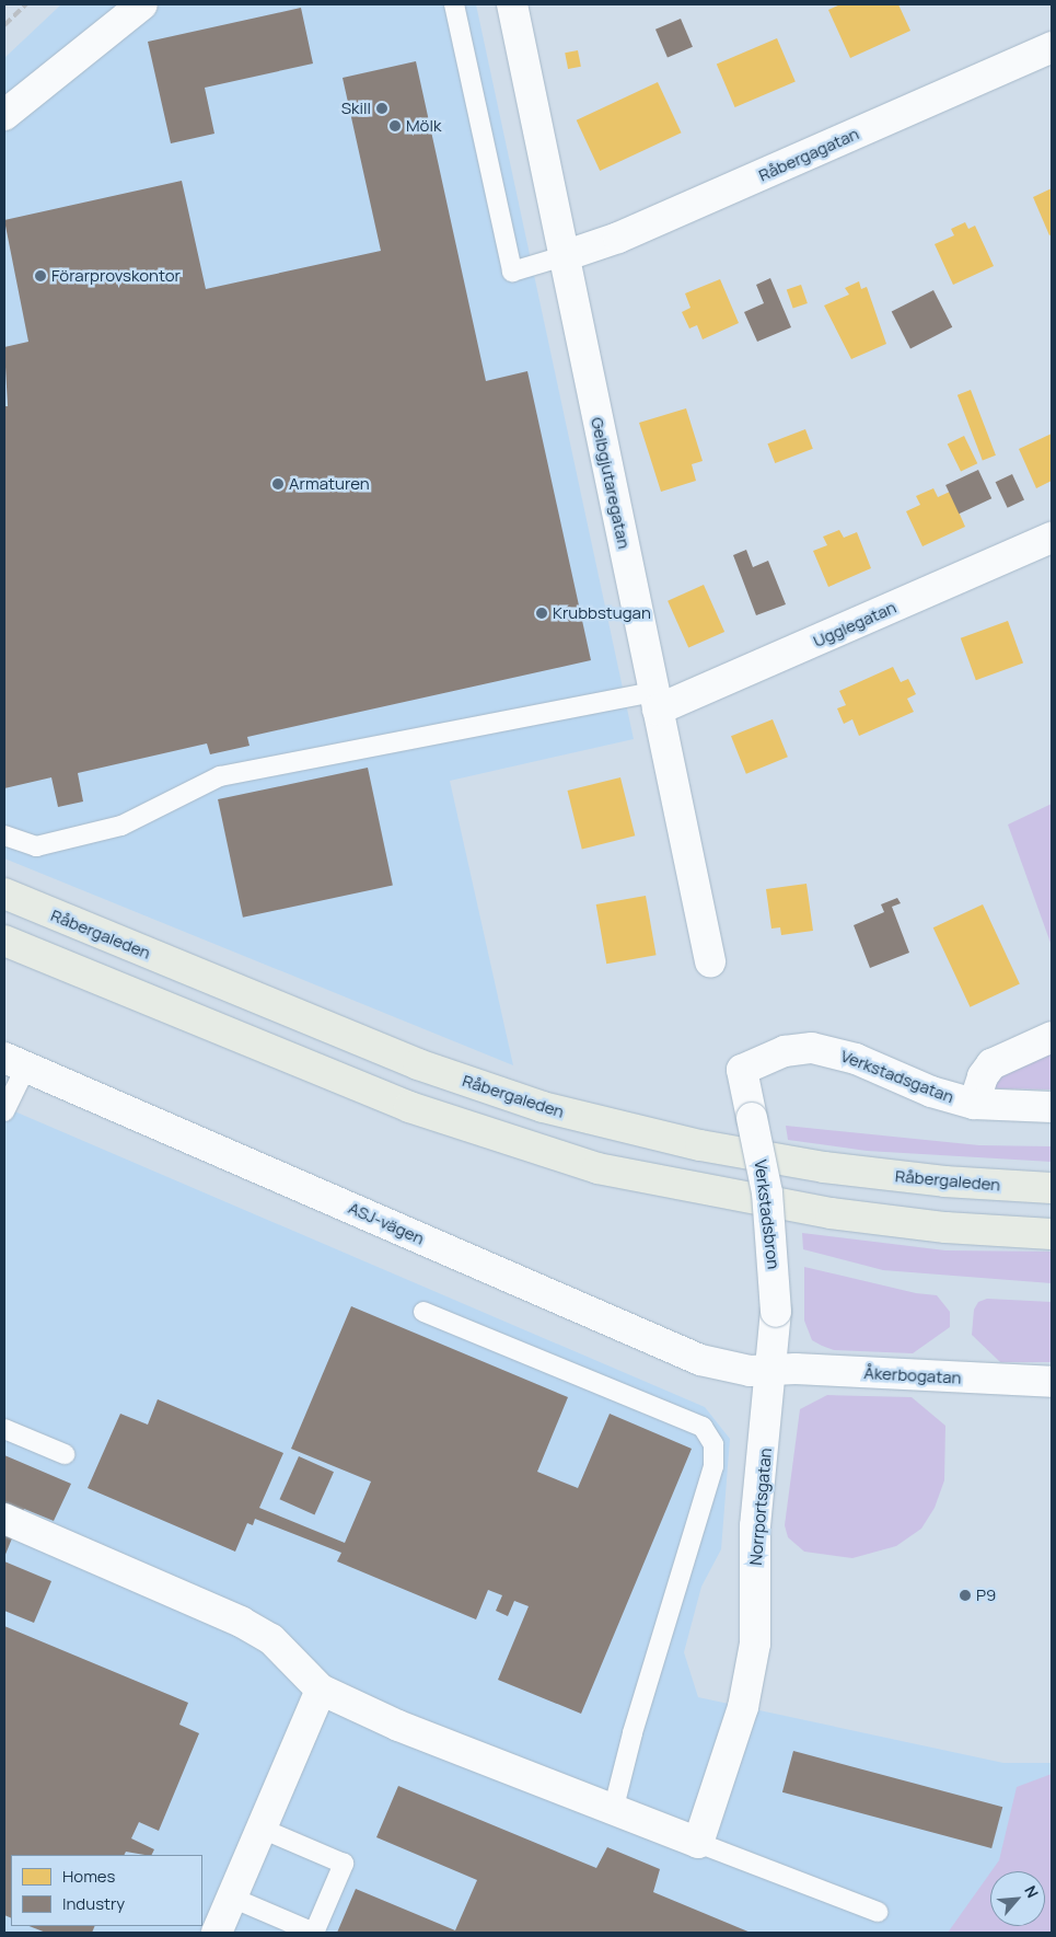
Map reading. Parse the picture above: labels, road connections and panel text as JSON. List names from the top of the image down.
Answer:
{
  "streets": {
    "main road": ["Råbergaleden"],
    "street": [
      "Råbergagatan",
      "Gelbgjutaregatan",
      "Ugglegatan",
      "Verkstadsgatan",
      "Verkstadsbron",
      "ASJ-vägen",
      "Åkerbogatan",
      "Norrportsgatan"
    ]
  },
  "crossings": [
    ["Råbergagatan", "Gelbgjutaregatan"],
    ["Gelbgjutaregatan", "Ugglegatan"],
    ["Verkstadsgatan", "Verkstadsbron"],
    ["Verkstadsbron", "ASJ-vägen"],
    ["Verkstadsbron", "Åkerbogatan"],
    ["Verkstadsbron", "Norrportsgatan"],
    ["ASJ-vägen", "Åkerbogatan"],
    ["ASJ-vägen", "Norrportsgatan"],
    ["Åkerbogatan", "Norrportsgatan"]
  ],
  "places": [
    "Skill",
    "Mölk",
    "Förarprovskontor",
    "Armaturen",
    "Krubbstugan",
    "P9"
  ],
  "legend": ["Homes", "Industry"],
  "north": "top right"
}
